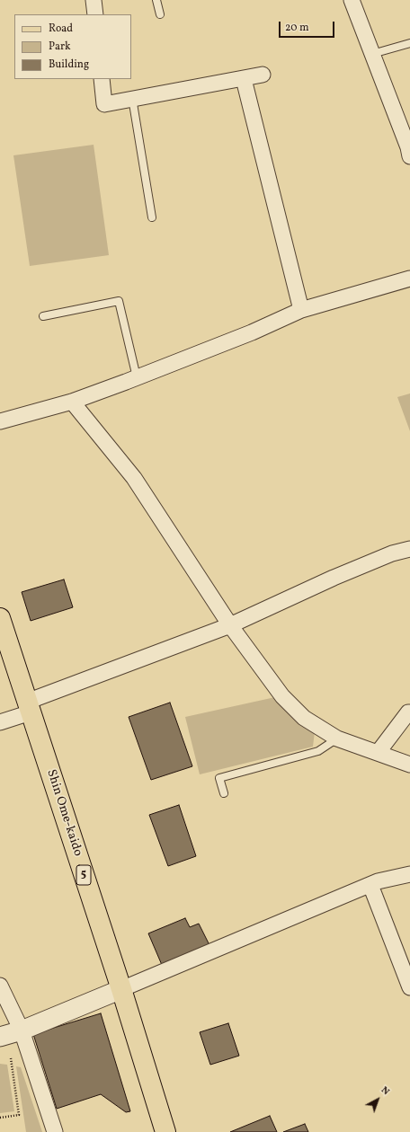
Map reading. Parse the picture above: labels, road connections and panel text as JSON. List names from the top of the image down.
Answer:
{
  "streets": {
    "main road": ["Shin Ome-kaido", "5"]
  },
  "legend": ["Road", "Park", "Building"],
  "scale_bar": "20 m",
  "north": "top right"
}
